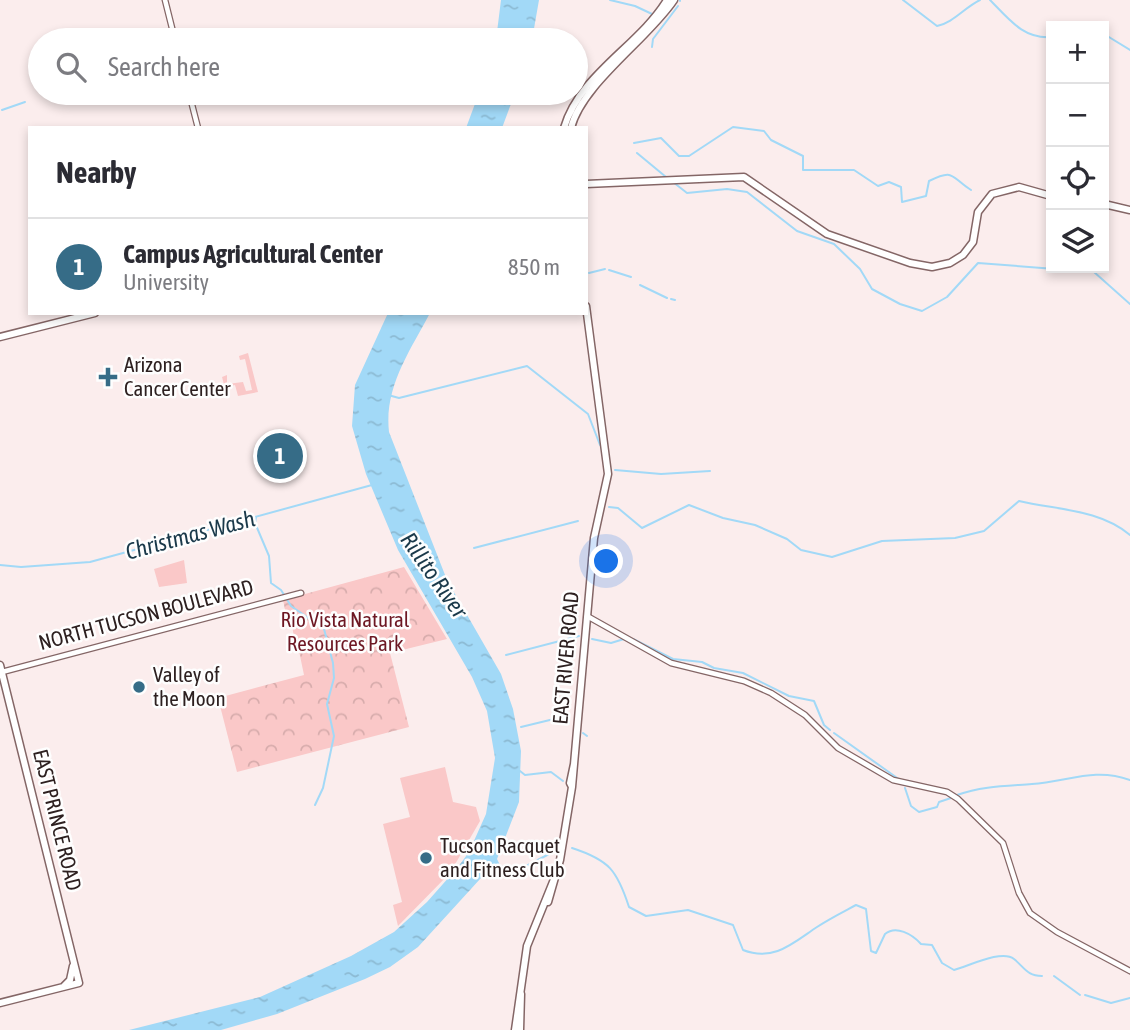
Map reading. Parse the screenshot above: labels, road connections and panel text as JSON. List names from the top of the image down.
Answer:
{
  "streets": {
    "main road": ["EAST RIVER ROAD", "EAST PRINCE ROAD"],
    "street": ["NORTH TUCSON BOULEVARD"]
  },
  "crossings": [
    ["NORTH TUCSON BOULEVARD", "EAST PRINCE ROAD"]
  ],
  "water": ["Christmas Wash", "Rillito River"],
  "parks": ["Rio Vista Natural Resources Park"],
  "places": {
    "health": ["Arizona Cancer Center"],
    "other": ["Valley of the Moon", "Tucson Racquet and Fitness Club"]
  },
  "page": {
    "map_buttons": ["+", "−"],
    "search": "Search here",
    "heading": "Nearby",
    "list": [
      {
        "mark": "1",
        "name": "Campus Agricultural Center",
        "note": "University",
        "value": "850 m"
      }
    ],
    "pins": "1"
  }
}
